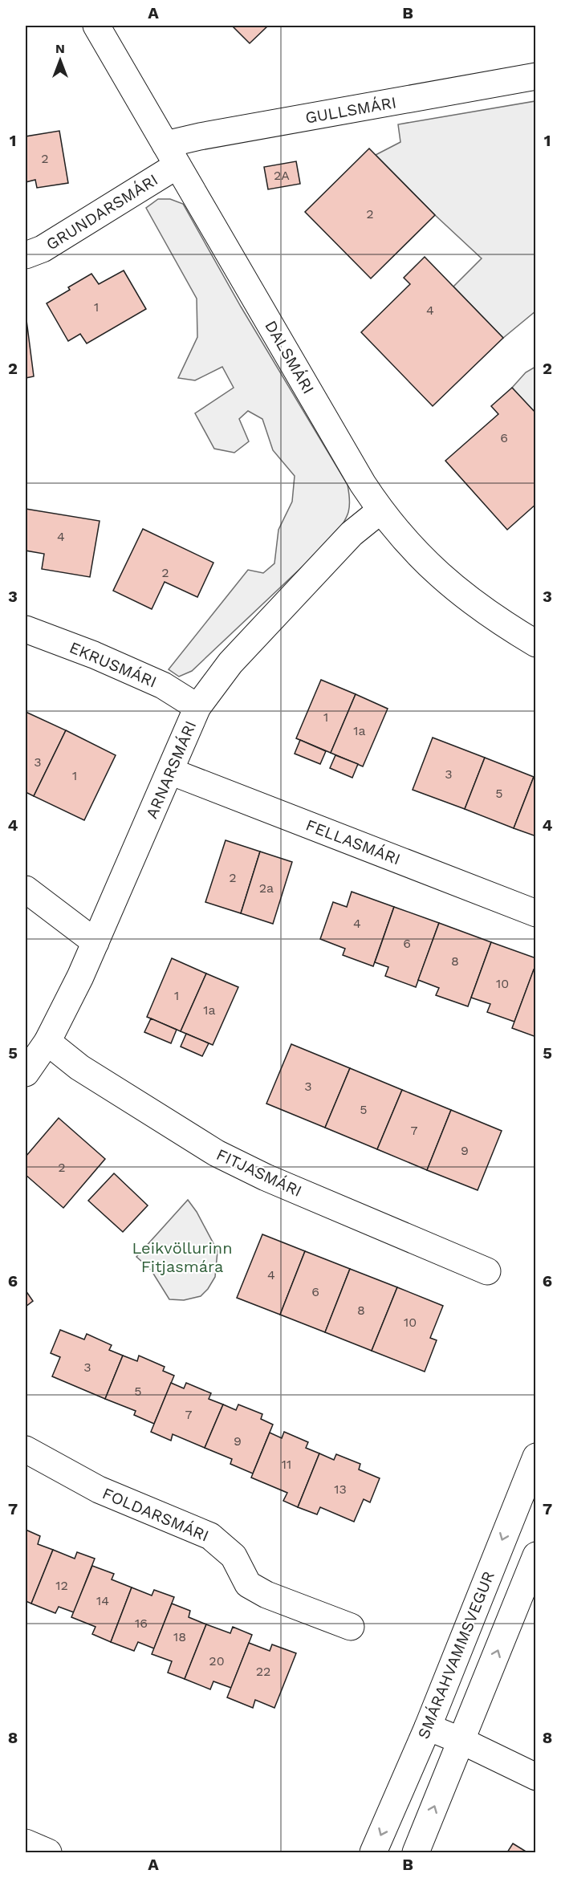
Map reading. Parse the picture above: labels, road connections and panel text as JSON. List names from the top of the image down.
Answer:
{
  "streets": {
    "street": [
      "GULLSMÁRI",
      "GRUNDARSMÁRI",
      "DALSMÁRI",
      "EKRUSMÁRI",
      "ARNARSMÁRI",
      "FELLASMÁRI",
      "FITJASMÁRI",
      "FOLDARSMÁRI",
      "SMÁRAHVAMMSVEGUR"
    ]
  },
  "crossings": [
    ["GULLSMÁRI", "GRUNDARSMÁRI"],
    ["GULLSMÁRI", "DALSMÁRI"],
    ["GRUNDARSMÁRI", "DALSMÁRI"],
    ["DALSMÁRI", "ARNARSMÁRI"],
    ["EKRUSMÁRI", "ARNARSMÁRI"],
    ["ARNARSMÁRI", "FELLASMÁRI"],
    ["ARNARSMÁRI", "FITJASMÁRI"]
  ],
  "parks": ["Leikvöllurinn Fitjasmára"],
  "house_numbers": [
    "2",
    "2A",
    "2",
    "1",
    "4",
    "6",
    "4",
    "2",
    "1",
    "1a",
    "3",
    "3",
    "1",
    "5",
    "2",
    "2a",
    "4",
    "6",
    "8",
    "10",
    "1",
    "1a",
    "3",
    "5",
    "7",
    "9",
    "2",
    "4",
    "6",
    "8",
    "10",
    "3",
    "5",
    "7",
    "9",
    "11",
    "13",
    "12",
    "14",
    "16",
    "18",
    "20",
    "22"
  ],
  "north": "top",
  "grid": {
    "columns": ["A", "B"],
    "rows": [
      "1",
      "2",
      "3",
      "4",
      "5",
      "6",
      "7",
      "8"
    ]
  }
}
